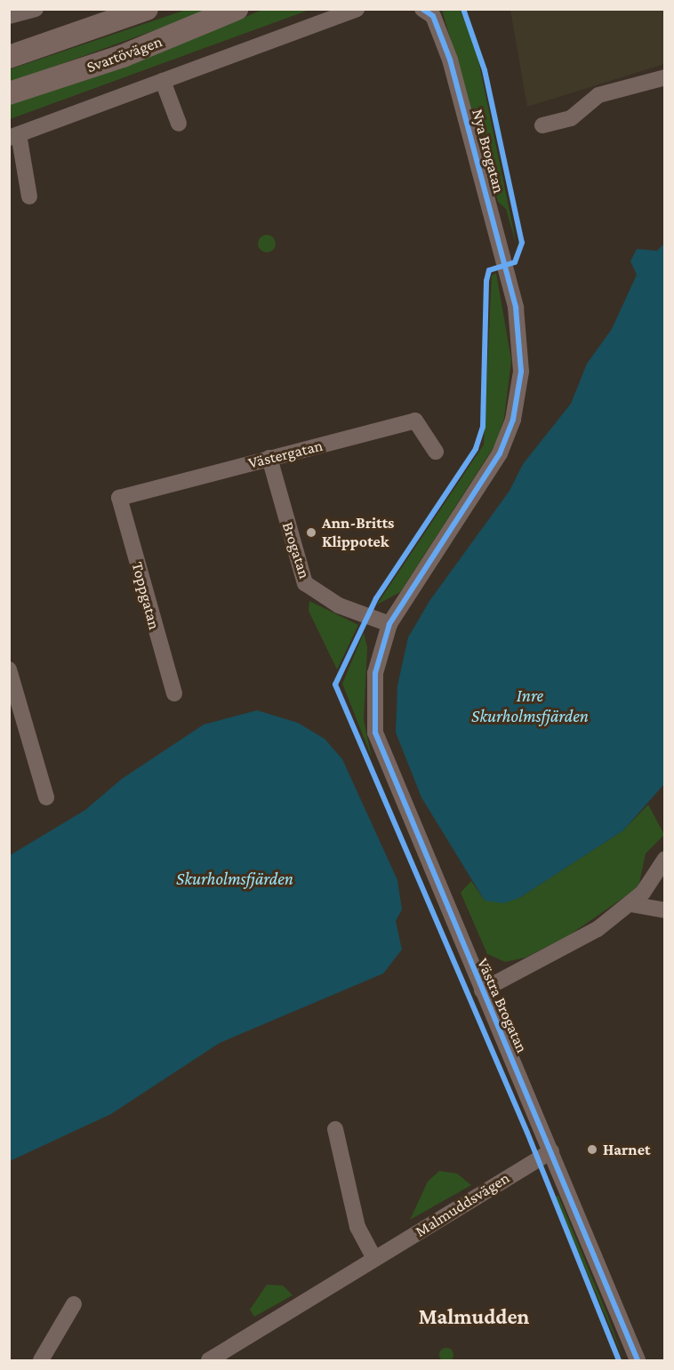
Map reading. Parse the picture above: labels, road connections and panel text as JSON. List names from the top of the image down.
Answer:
{
  "streets": {
    "main road": ["Svartövägen"],
    "street": [
      "Nya Brogatan",
      "Västergatan",
      "Brogatan",
      "Toppgatan",
      "Västra Brogatan",
      "Malmuddsvägen"
    ]
  },
  "crossings": [
    ["Nya Brogatan", "Brogatan"],
    ["Nya Brogatan", "Västra Brogatan"],
    ["Västergatan", "Brogatan"],
    ["Västergatan", "Toppgatan"],
    ["Brogatan", "Västra Brogatan"],
    ["Västra Brogatan", "Malmuddsvägen"]
  ],
  "districts": ["Malmudden"],
  "water": ["Inre Skurholmsfjärden", "Skurholmsfjärden"],
  "places": ["Ann-Britts Klippotek", "Harnet"]
}
